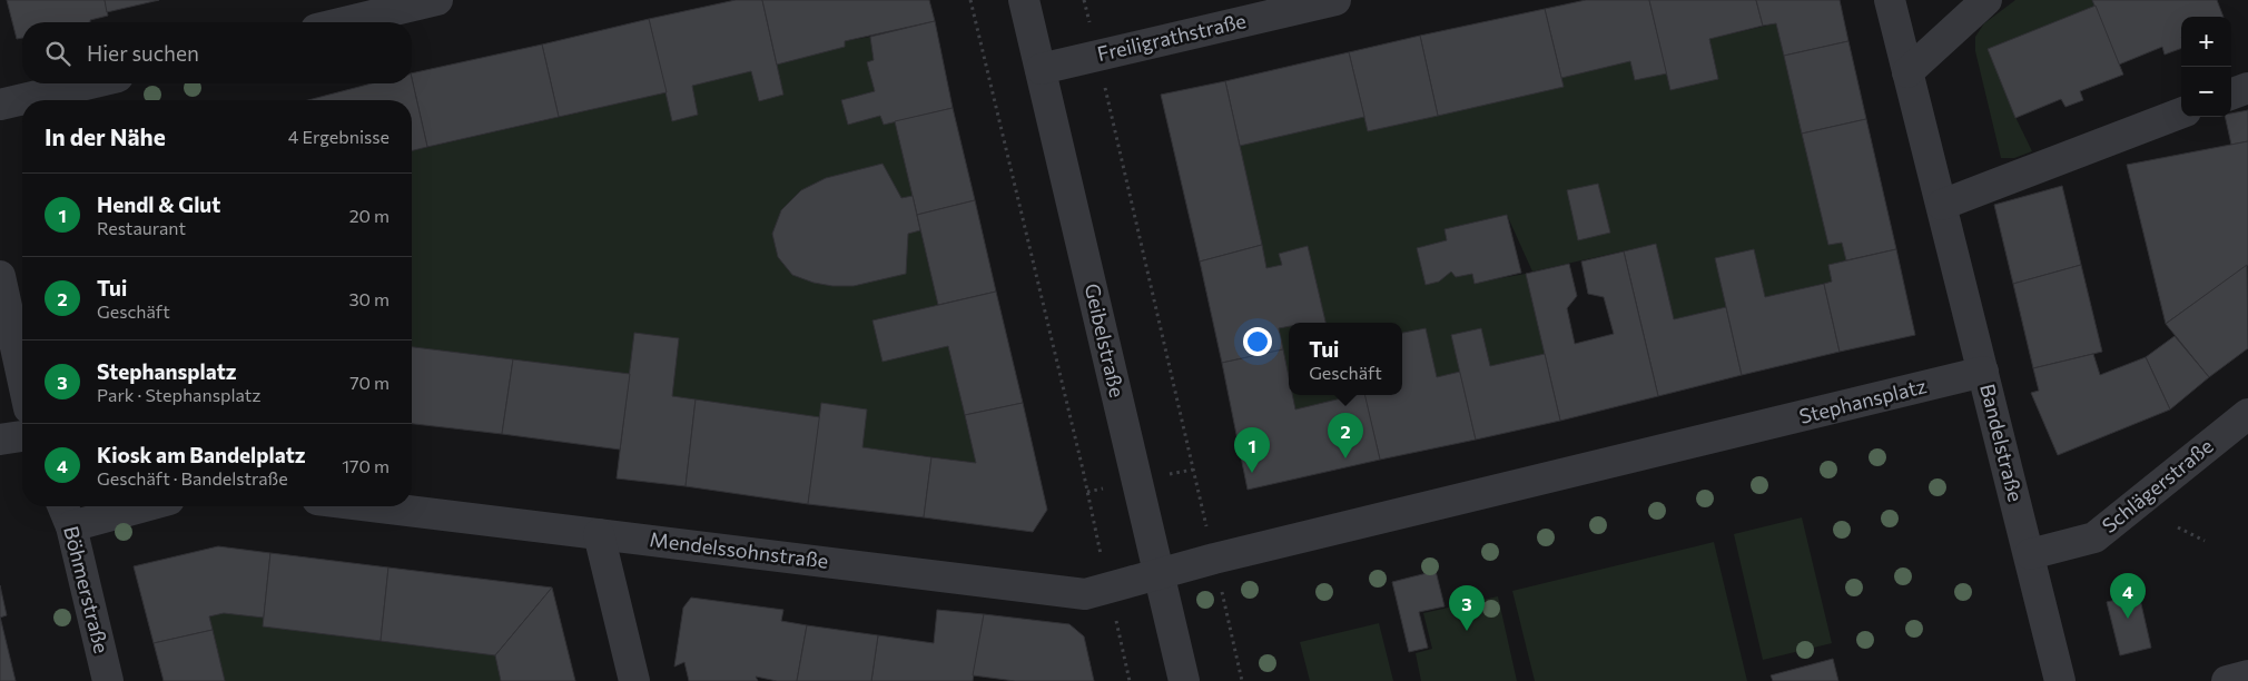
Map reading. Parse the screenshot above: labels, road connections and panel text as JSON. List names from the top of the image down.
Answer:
{
  "streets": {
    "street": [
      "Freiligrathstraße",
      "Geibelstraße",
      "Stephansplatz",
      "Bandelstraße",
      "Schlägerstraße",
      "Mendelssohnstraße",
      "Böhmerstraße"
    ]
  },
  "crossings": [
    ["Freiligrathstraße", "Geibelstraße"],
    ["Geibelstraße", "Stephansplatz"],
    ["Geibelstraße", "Mendelssohnstraße"],
    ["Stephansplatz", "Bandelstraße"],
    ["Stephansplatz", "Mendelssohnstraße"],
    ["Bandelstraße", "Schlägerstraße"]
  ],
  "page": {
    "map_buttons": ["+", "−"],
    "search": "Hier suchen",
    "heading": ["In der Nähe", "4 Ergebnisse"],
    "list": [
      {
        "mark": "1",
        "name": "Hendl & Glut",
        "note": "Restaurant",
        "value": "20 m"
      },
      {
        "mark": "2",
        "name": "Tui",
        "note": "Geschäft",
        "value": "30 m"
      },
      {
        "mark": "3",
        "name": "Stephansplatz",
        "note": "Park · Stephansplatz",
        "value": "70 m"
      },
      {
        "mark": "4",
        "name": "Kiosk am Bandelplatz",
        "note": "Geschäft · Bandelstraße",
        "value": "170 m"
      }
    ],
    "popup": ["Tui", "Geschäft"],
    "pins": [
      "2",
      "1",
      "4",
      "3"
    ]
  }
}
